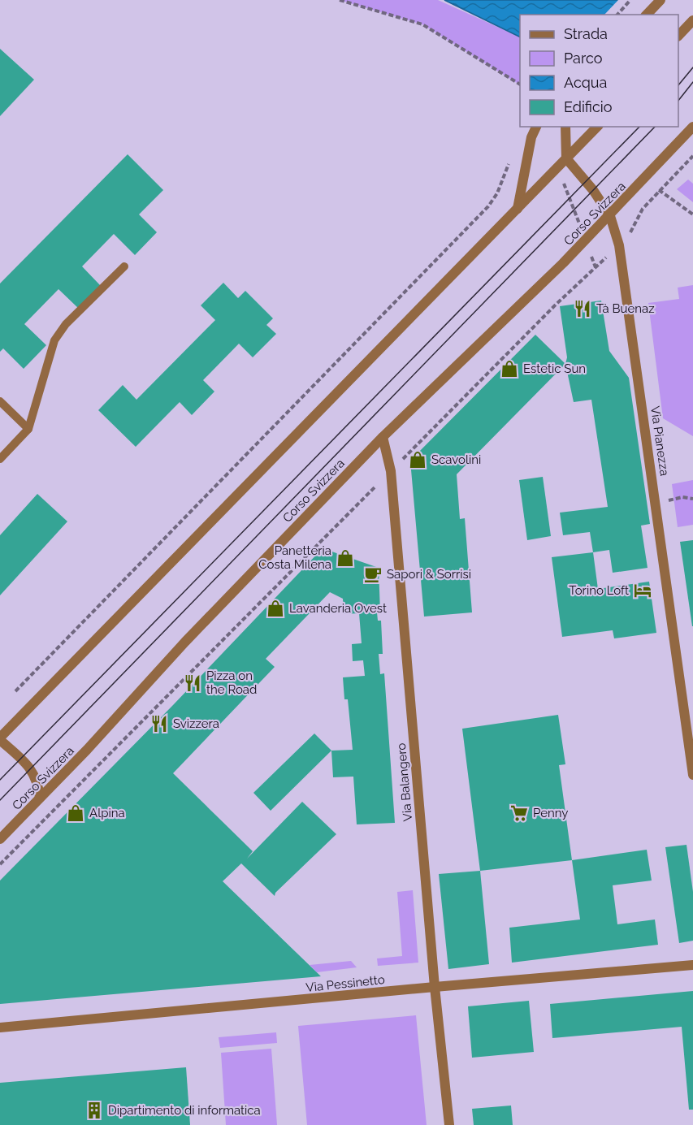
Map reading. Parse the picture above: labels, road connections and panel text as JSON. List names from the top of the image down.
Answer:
{
  "streets": {
    "street": [
      "Corso Svizzera",
      "Via Pianezza",
      "Via Balangero",
      "Via Pessinetto"
    ]
  },
  "crossings": [
    ["Corso Svizzera", "Via Pianezza"],
    ["Corso Svizzera", "Via Balangero"],
    ["Via Balangero", "Via Pessinetto"]
  ],
  "places": {
    "restaurant": ["Tà Buenaz", "Pizza on the Road", "Svizzera"],
    "shop": [
      "Estetic Sun",
      "Scavolini",
      "Panetteria Costa Milena",
      "Lavanderia Ovest",
      "Alpina"
    ],
    "cafe": ["Sapori & Sorrisi"],
    "hotel": ["Torino Loft"],
    "supermarket": ["Penny"],
    "building": ["Dipartimento di informatica"]
  },
  "legend": [
    "Strada",
    "Parco",
    "Acqua",
    "Edificio"
  ]
}
